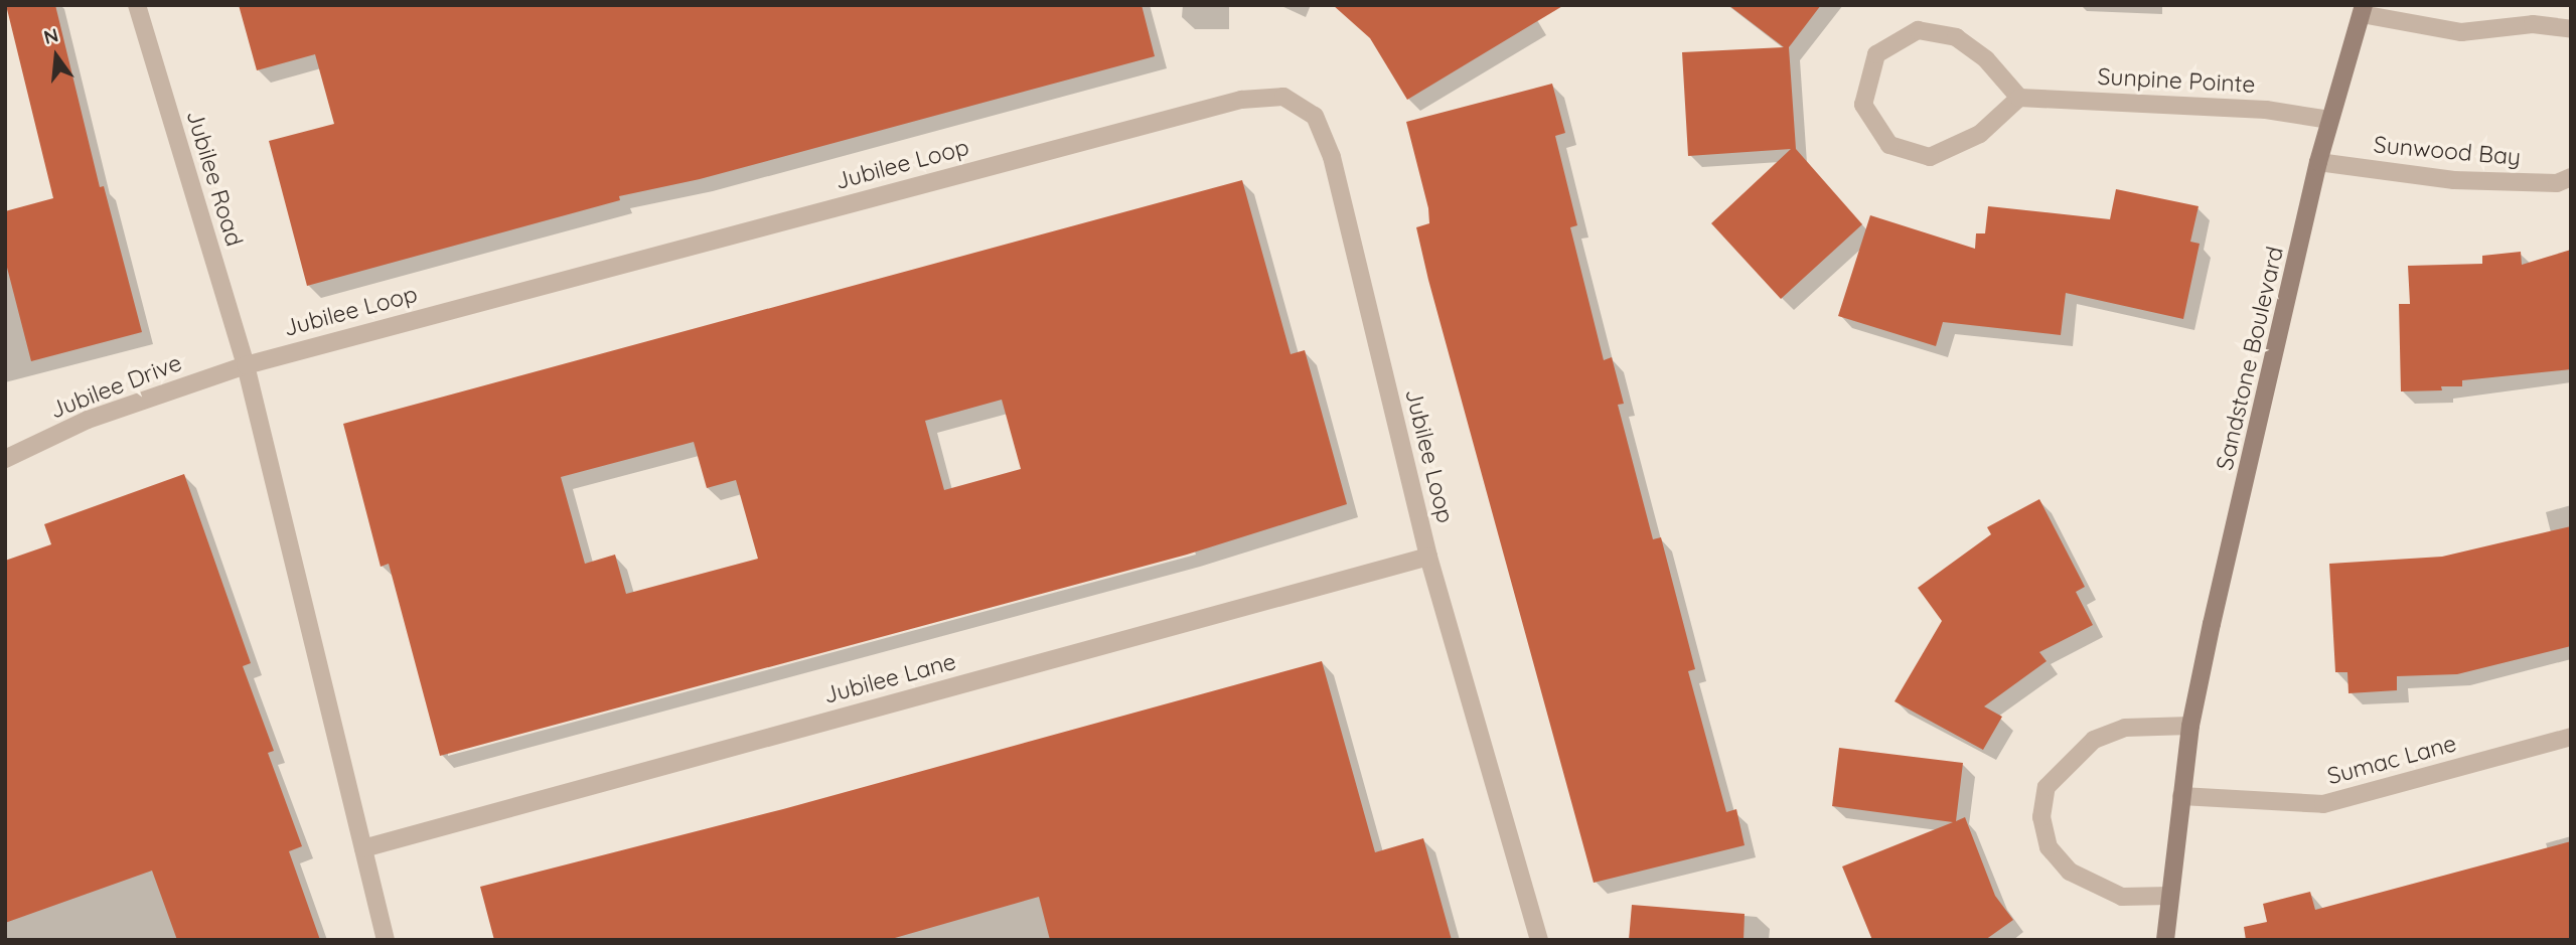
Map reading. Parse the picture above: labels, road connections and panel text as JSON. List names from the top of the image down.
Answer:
{
  "streets": {
    "street": [
      "Sunpine Pointe",
      "Sunwood Bay",
      "Jubilee Loop",
      "Jubilee Road",
      "Sandstone Boulevard",
      "Jubilee Drive",
      "Jubilee Lane",
      "Sumac Lane"
    ]
  },
  "crossings": [
    ["Sunpine Pointe", "Sandstone Boulevard"],
    ["Sunwood Bay", "Sandstone Boulevard"],
    ["Jubilee Loop", "Jubilee Road"],
    ["Jubilee Loop", "Jubilee Drive"],
    ["Jubilee Loop", "Jubilee Lane"],
    ["Jubilee Road", "Jubilee Drive"],
    ["Sandstone Boulevard", "Sumac Lane"]
  ],
  "north": "top"
}
